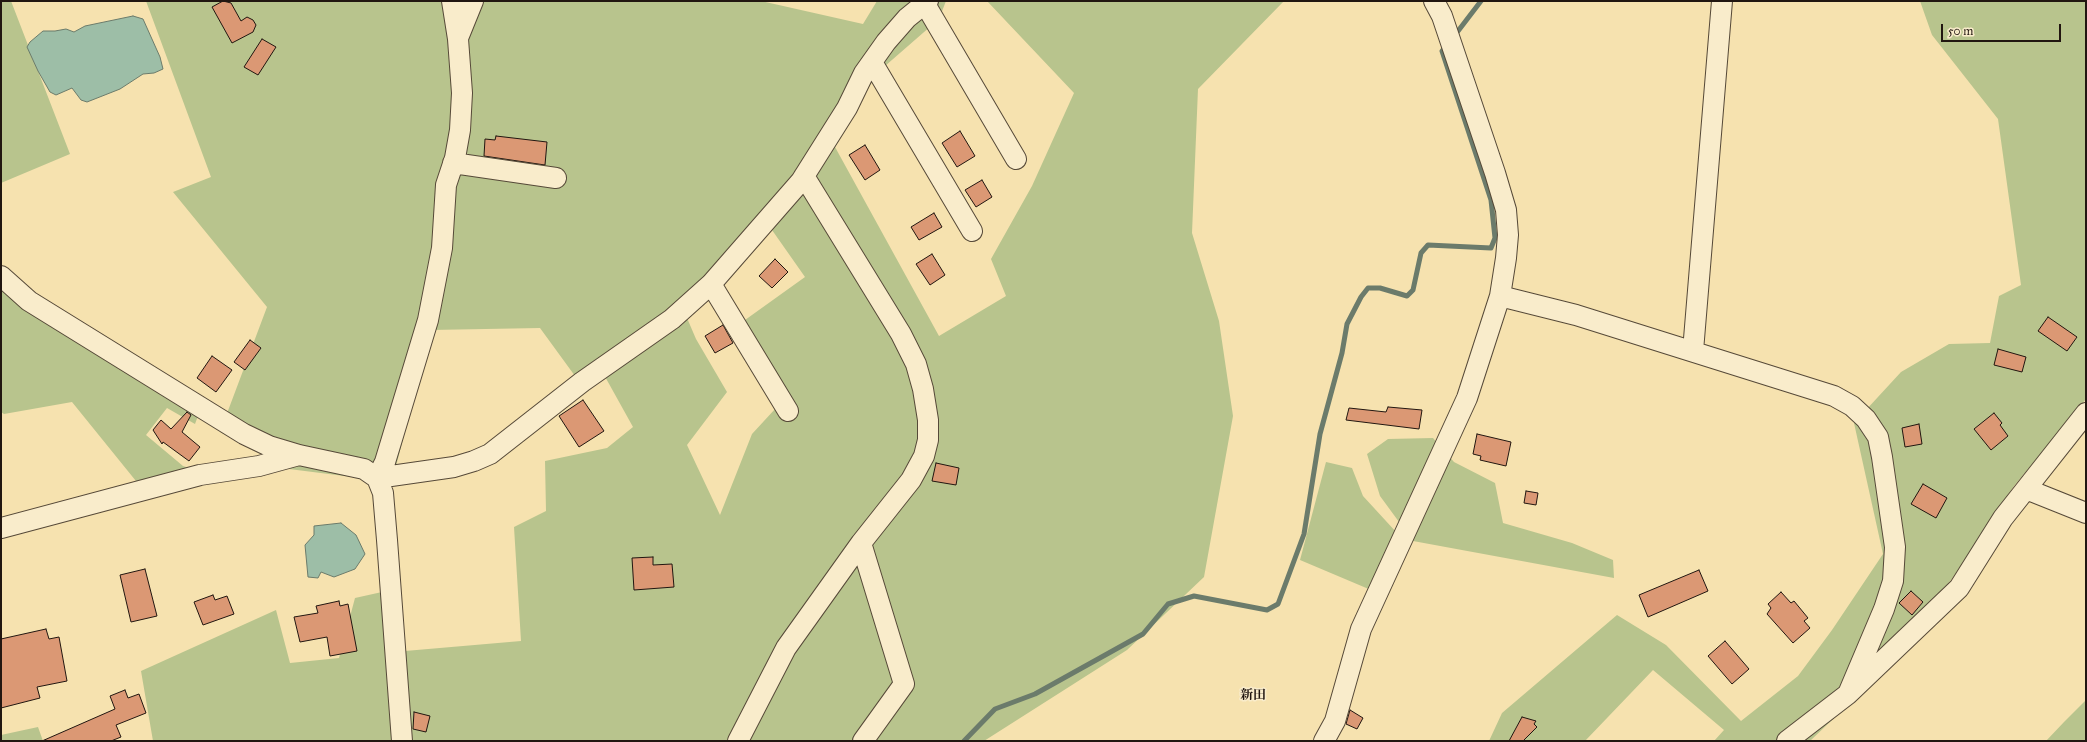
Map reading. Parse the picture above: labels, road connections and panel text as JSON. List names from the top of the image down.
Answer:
{
  "districts": ["新田"],
  "scale_bar": "50 m"
}
